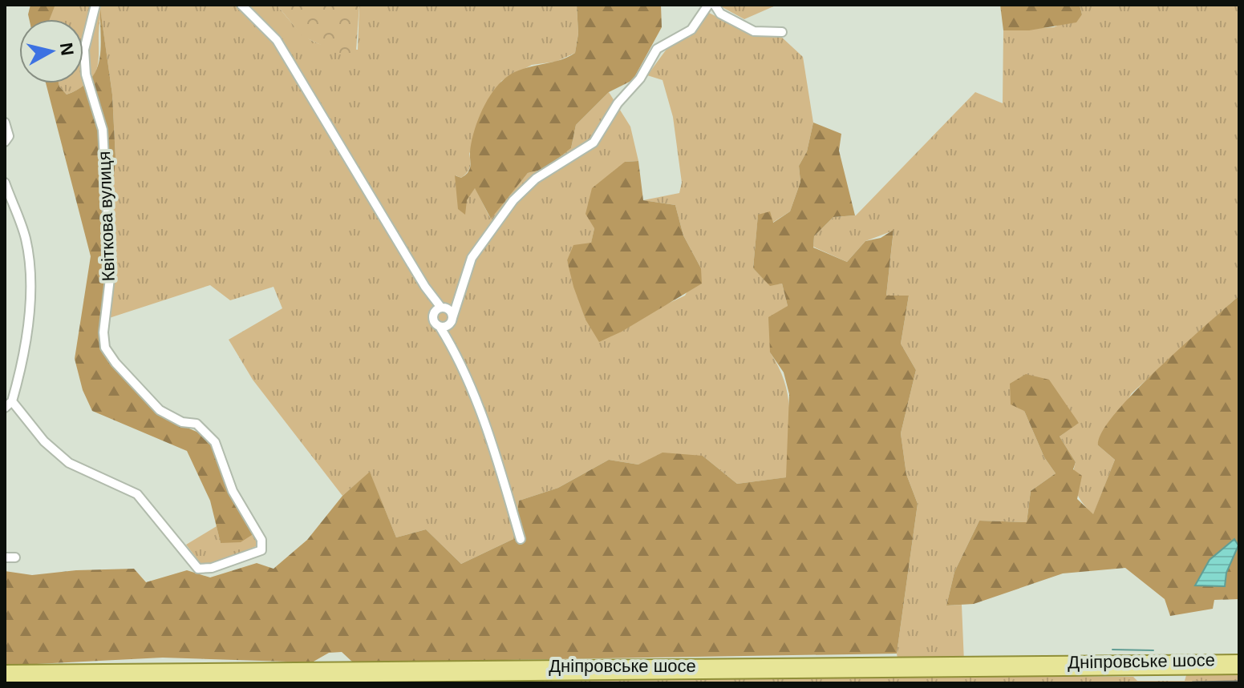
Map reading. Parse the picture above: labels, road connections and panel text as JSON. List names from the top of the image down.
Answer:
{
  "streets": {
    "main road": ["Дніпровське шосе"],
    "street": ["Квіткова вулиця"]
  },
  "north": "right"
}
